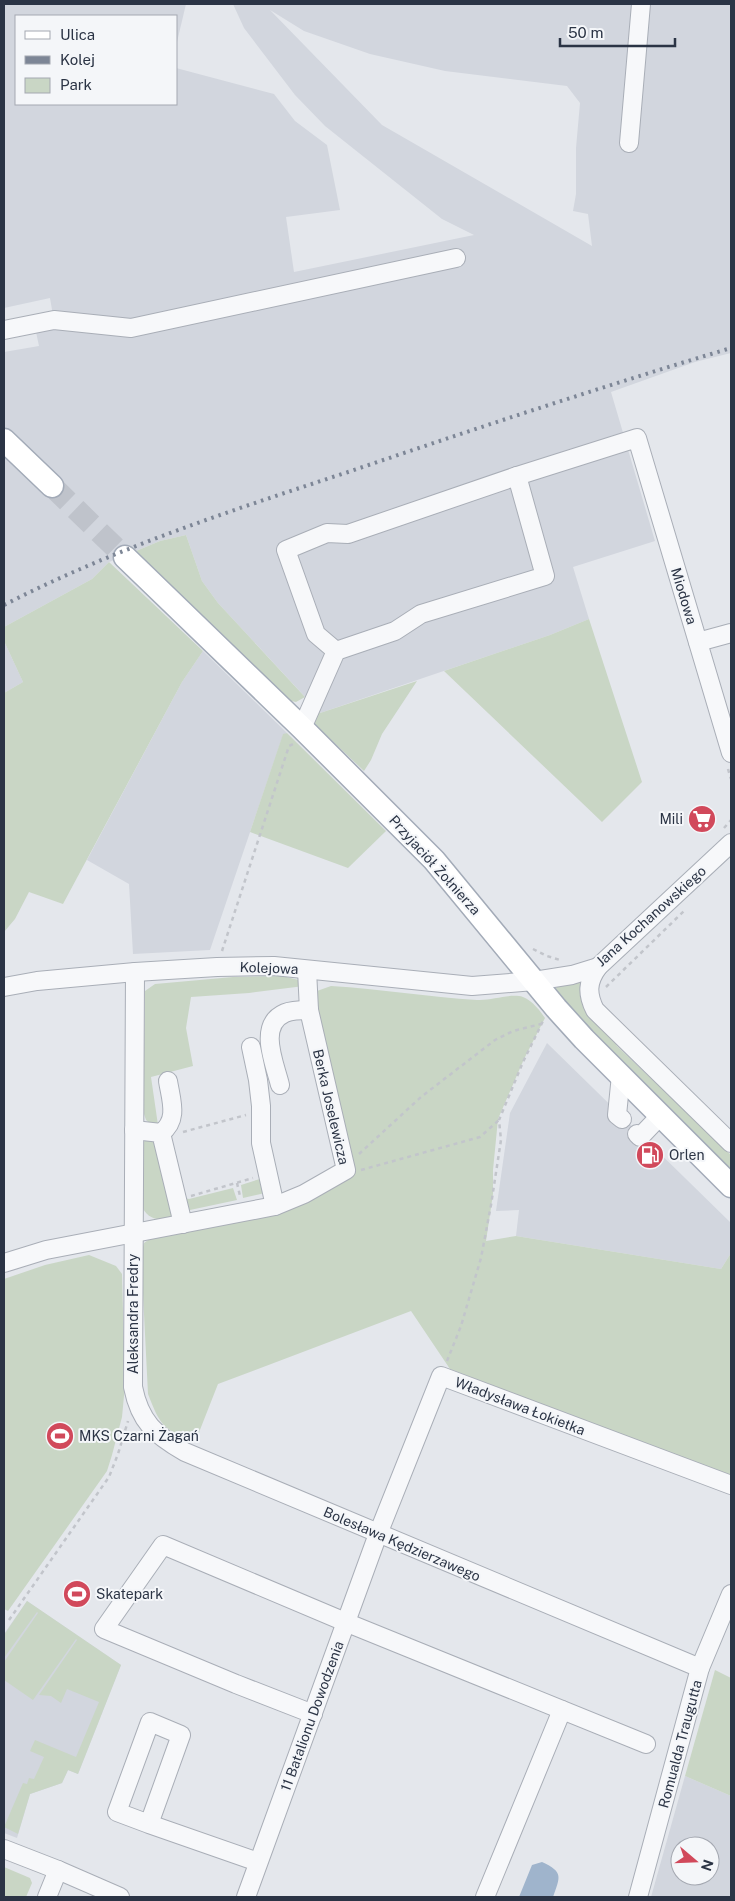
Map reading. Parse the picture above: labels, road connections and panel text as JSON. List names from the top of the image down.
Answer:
{
  "streets": {
    "main road": ["Przyjaciół Żołnierza"],
    "street": [
      "Miodowa",
      "Jana Kochanowskiego",
      "Kolejowa",
      "Berka Joselewicza",
      "Aleksandra Fredry",
      "Władysława Łokietka",
      "Bolesława Kędzierzawego",
      "11 Batalionu Dowodzenia",
      "Romualda Traugutta"
    ]
  },
  "crossings": [
    ["Przyjaciół Żołnierza", "Jana Kochanowskiego"],
    ["Przyjaciół Żołnierza", "Kolejowa"],
    ["Jana Kochanowskiego", "Kolejowa"],
    ["Kolejowa", "Berka Joselewicza"],
    ["Kolejowa", "Aleksandra Fredry"],
    ["Berka Joselewicza", "Aleksandra Fredry"],
    ["Aleksandra Fredry", "Bolesława Kędzierzawego"],
    ["Władysława Łokietka", "Bolesława Kędzierzawego"],
    ["Władysława Łokietka", "11 Batalionu Dowodzenia"],
    ["Bolesława Kędzierzawego", "11 Batalionu Dowodzenia"],
    ["Bolesława Kędzierzawego", "Romualda Traugutta"]
  ],
  "places": {
    "supermarket": ["Mili"],
    "fuel station": ["Orlen"],
    "sports": ["MKS Czarni Żagań", "Skatepark"]
  },
  "legend": ["Ulica", "Kolej", "Park"],
  "scale_bar": "50 m",
  "north": "right"
}
